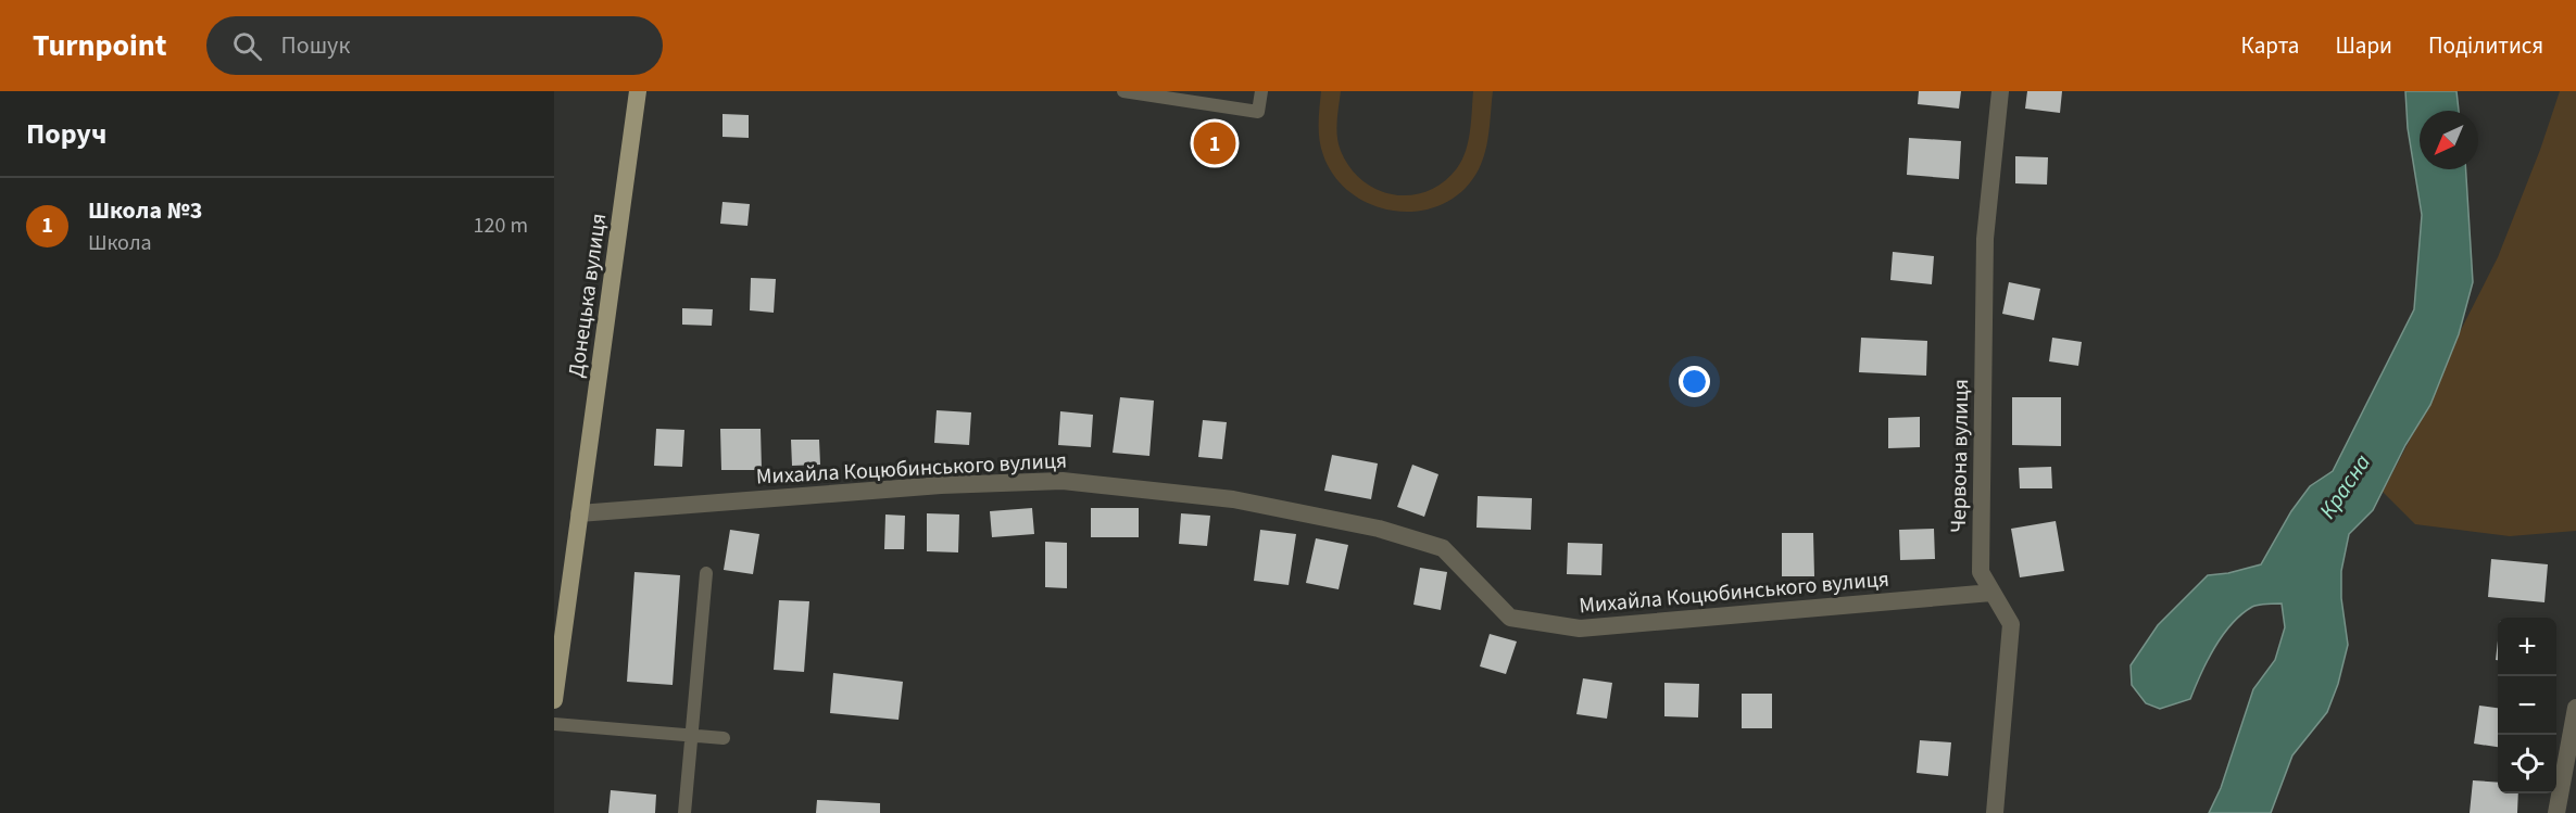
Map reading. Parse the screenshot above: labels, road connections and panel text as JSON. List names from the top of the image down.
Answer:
{
  "streets": {
    "main road": ["Донецька вулиця"],
    "street": ["Червона вулиця", "Михайла Коцюбинського вулиця"]
  },
  "crossings": [
    ["Донецька вулиця", "Михайла Коцюбинського вулиця"],
    ["Червона вулиця", "Михайла Коцюбинського вулиця"]
  ],
  "water": ["Красна"],
  "north": "bottom left",
  "page": {
    "header": "Turnpoint",
    "search": "Пошук",
    "nav": ["Карта", "Шари", "Поділитися"],
    "heading": "Поруч",
    "pins": "1",
    "list": [
      {
        "mark": "1",
        "name": "Школа №3",
        "note": "Школа",
        "value": "120 m"
      }
    ],
    "map_buttons": ["+", "−"]
  }
}
